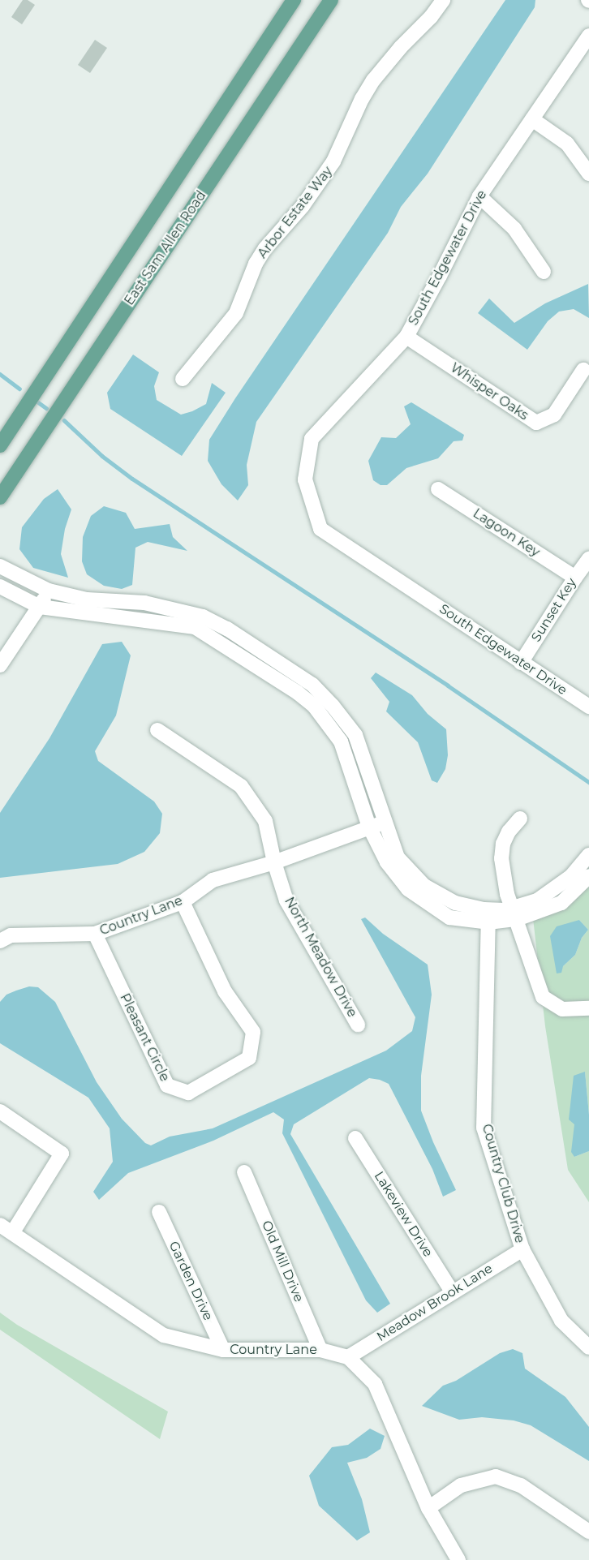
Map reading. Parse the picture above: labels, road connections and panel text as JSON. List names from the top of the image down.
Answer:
{
  "streets": {
    "main road": ["East Sam Allen Road"],
    "street": [
      "Arbor Estate Way",
      "South Edgewater Drive",
      "Whisper Oaks",
      "Lagoon Key",
      "Sunset Key",
      "Country Lane",
      "North Meadow Drive",
      "Pleasant Circle",
      "Country Club Drive",
      "Lakeview Drive",
      "Old Mill Drive",
      "Garden Drive",
      "Meadow Brook Lane"
    ]
  },
  "crossings": [
    ["South Edgewater Drive", "Whisper Oaks"],
    ["South Edgewater Drive", "Sunset Key"],
    ["Lagoon Key", "Sunset Key"],
    ["Country Lane", "North Meadow Drive"],
    ["Country Lane", "Pleasant Circle"],
    ["Country Lane", "Old Mill Drive"],
    ["Country Lane", "Garden Drive"],
    ["Country Lane", "Meadow Brook Lane"],
    ["Country Club Drive", "Meadow Brook Lane"],
    ["Lakeview Drive", "Meadow Brook Lane"]
  ]
}
